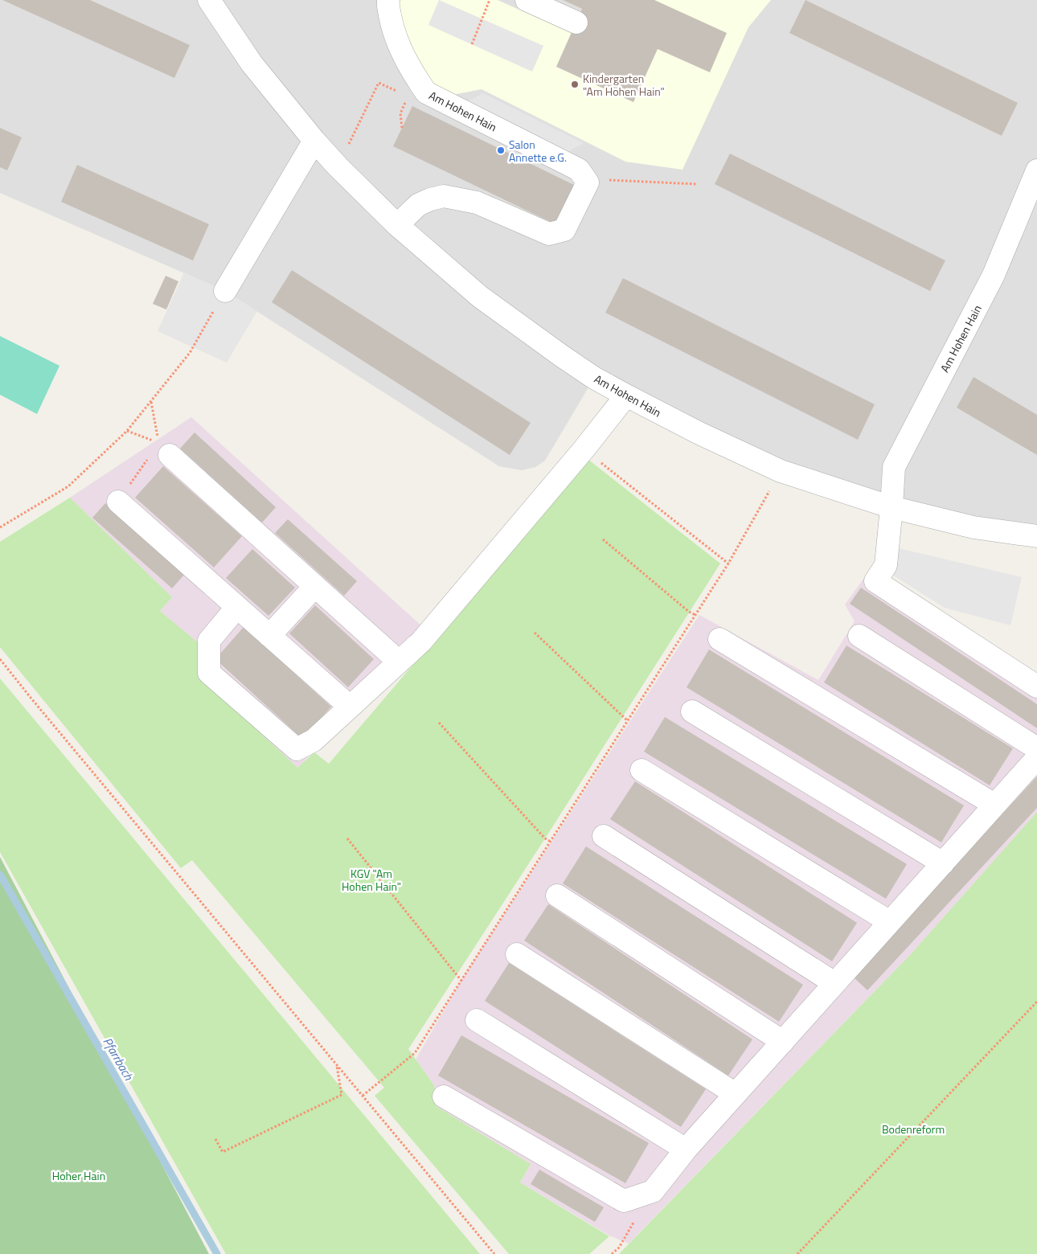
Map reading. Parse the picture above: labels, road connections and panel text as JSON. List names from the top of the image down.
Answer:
{
  "streets": {
    "street": ["Am Hohen Hain"]
  },
  "water": ["Pfarrbach"],
  "parks": ["KGV \"Am Hohen Hain\"", "Bodenreform", "Hoher Hain"],
  "places": ["Kindergarten \"Am Hohen Hain\"", "Salon Annette e.G."]
}
